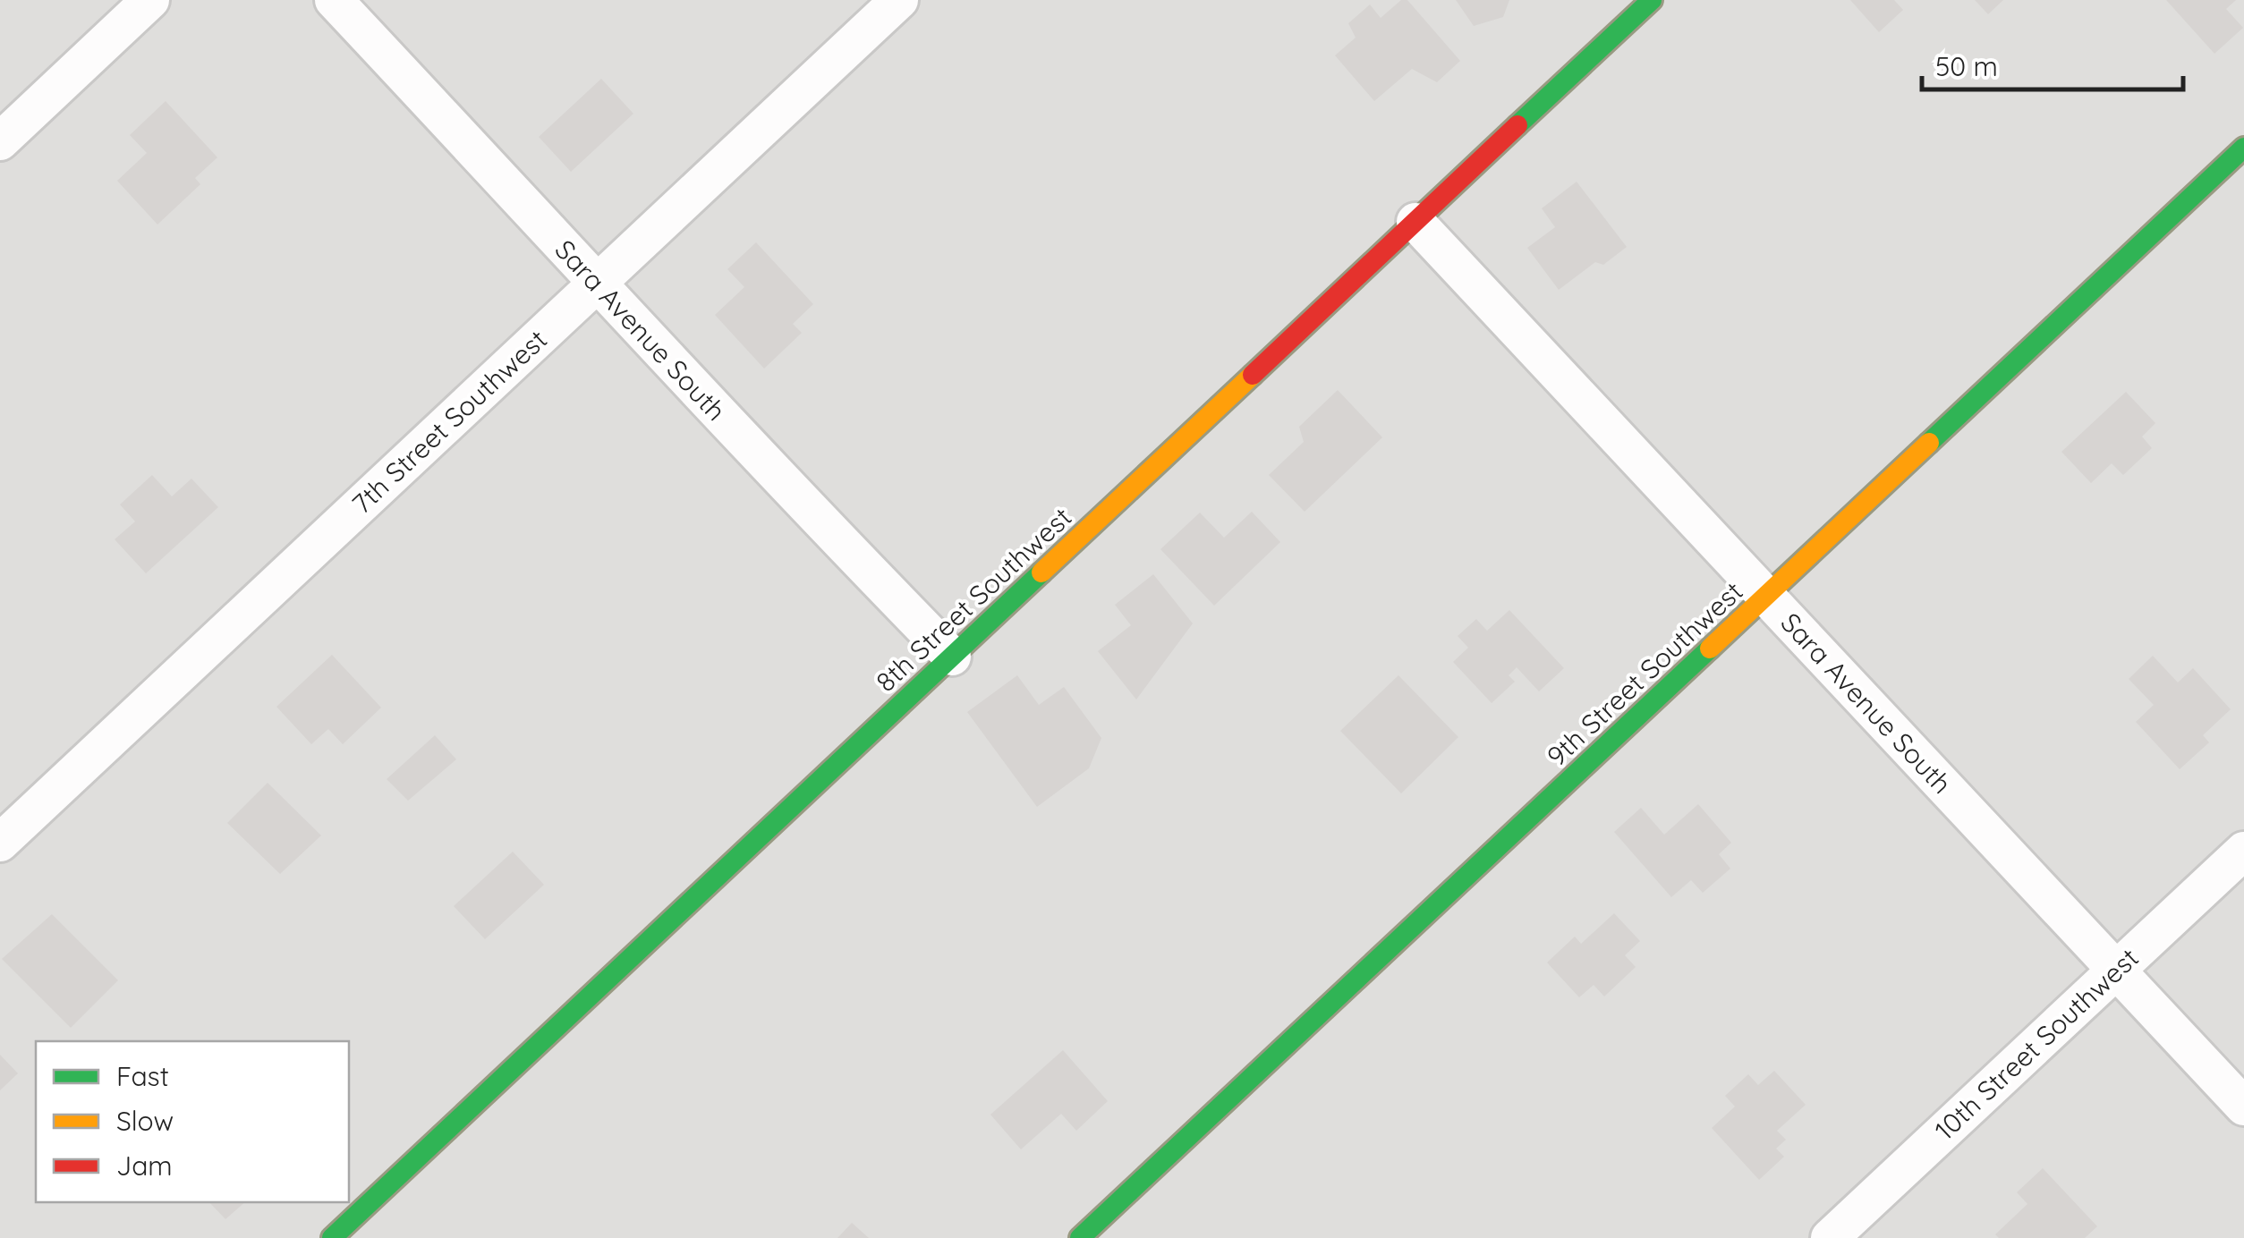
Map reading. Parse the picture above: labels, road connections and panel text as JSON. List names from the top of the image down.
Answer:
{
  "streets": {
    "street": [
      "Sara Avenue South",
      "7th Street Southwest",
      "8th Street Southwest",
      "9th Street Southwest",
      "10th Street Southwest"
    ]
  },
  "crossings": [
    ["Sara Avenue South", "7th Street Southwest"],
    ["Sara Avenue South", "8th Street Southwest"],
    ["Sara Avenue South", "9th Street Southwest"],
    ["Sara Avenue South", "10th Street Southwest"]
  ],
  "legend": ["Fast", "Slow", "Jam"],
  "scale_bar": "50 m"
}
